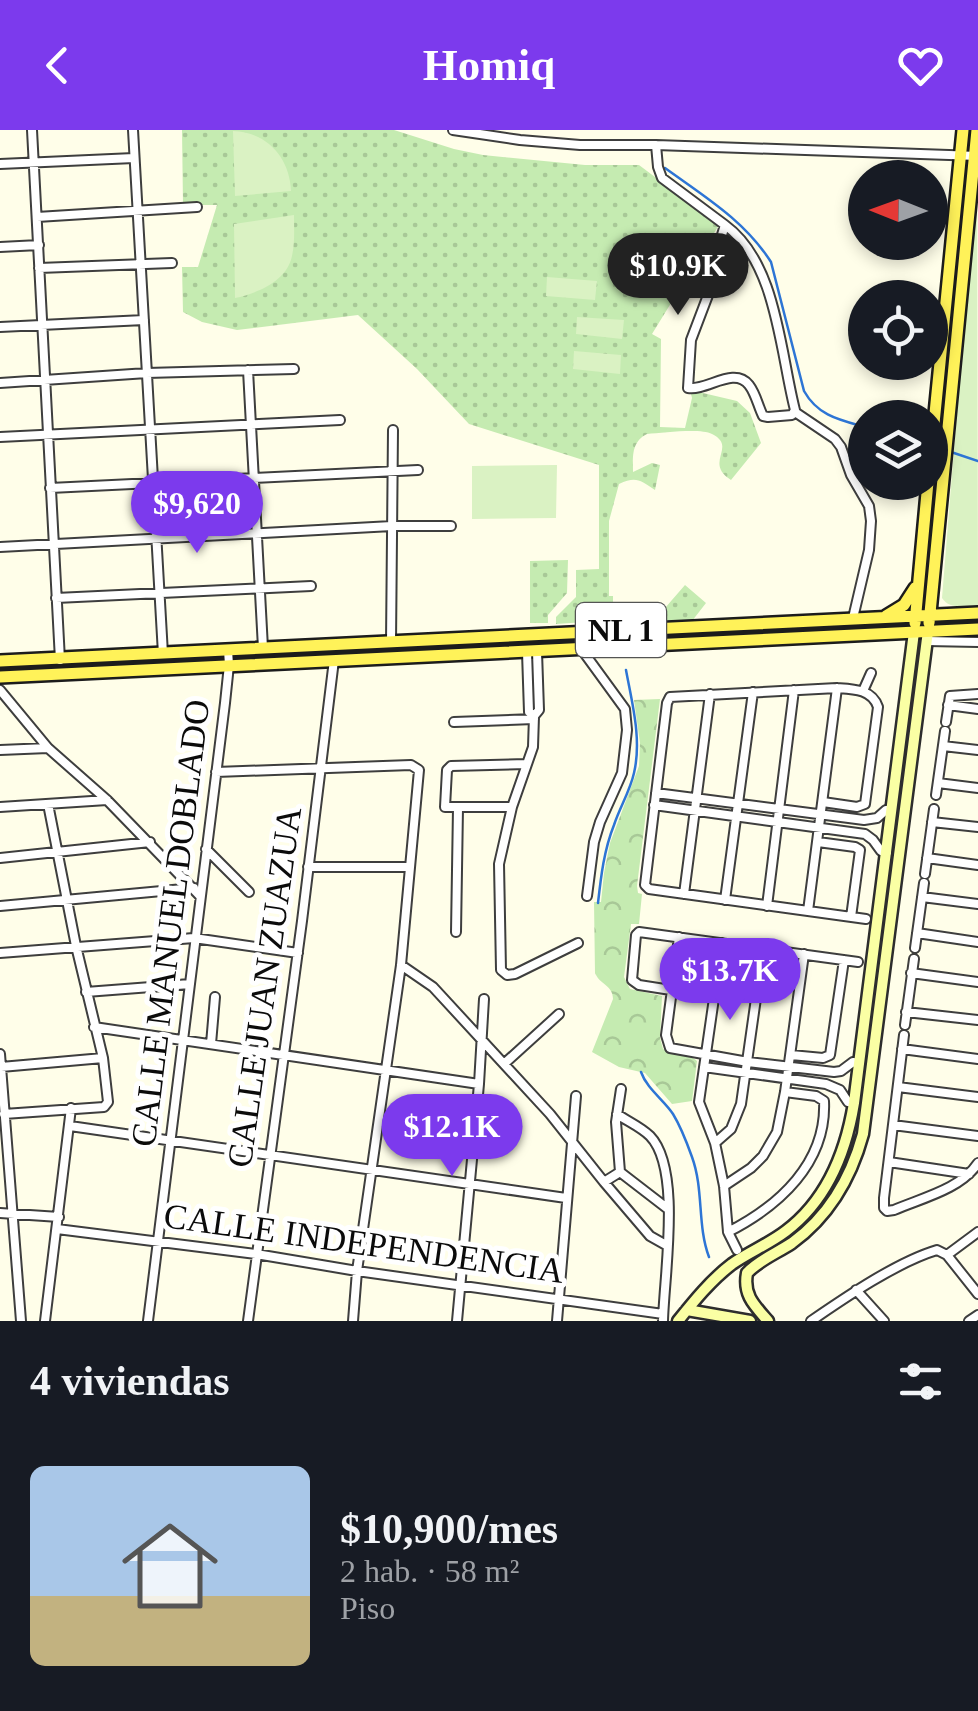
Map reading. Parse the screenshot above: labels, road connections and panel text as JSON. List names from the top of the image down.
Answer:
{
  "streets": {
    "main road": ["NL 1"],
    "street": ["CALLE MANUEL DOBLADO", "CALLE JUAN ZUAZUA", "CALLE INDEPENDENCIA"]
  },
  "crossings": [
    ["NL 1", "CALLE MANUEL DOBLADO"],
    ["NL 1", "CALLE JUAN ZUAZUA"],
    ["CALLE MANUEL DOBLADO", "CALLE INDEPENDENCIA"],
    ["CALLE JUAN ZUAZUA", "CALLE INDEPENDENCIA"]
  ],
  "north": "left",
  "page": {
    "header": "Homiq",
    "price": [
      "$10.9K",
      "$9,620",
      "$13.7K",
      "$12.1K"
    ],
    "heading": "4 viviendas",
    "list": [
      {
        "name": "$10,900/mes",
        "note": "2 hab. · 58 m² · Piso"
      }
    ]
  }
}
